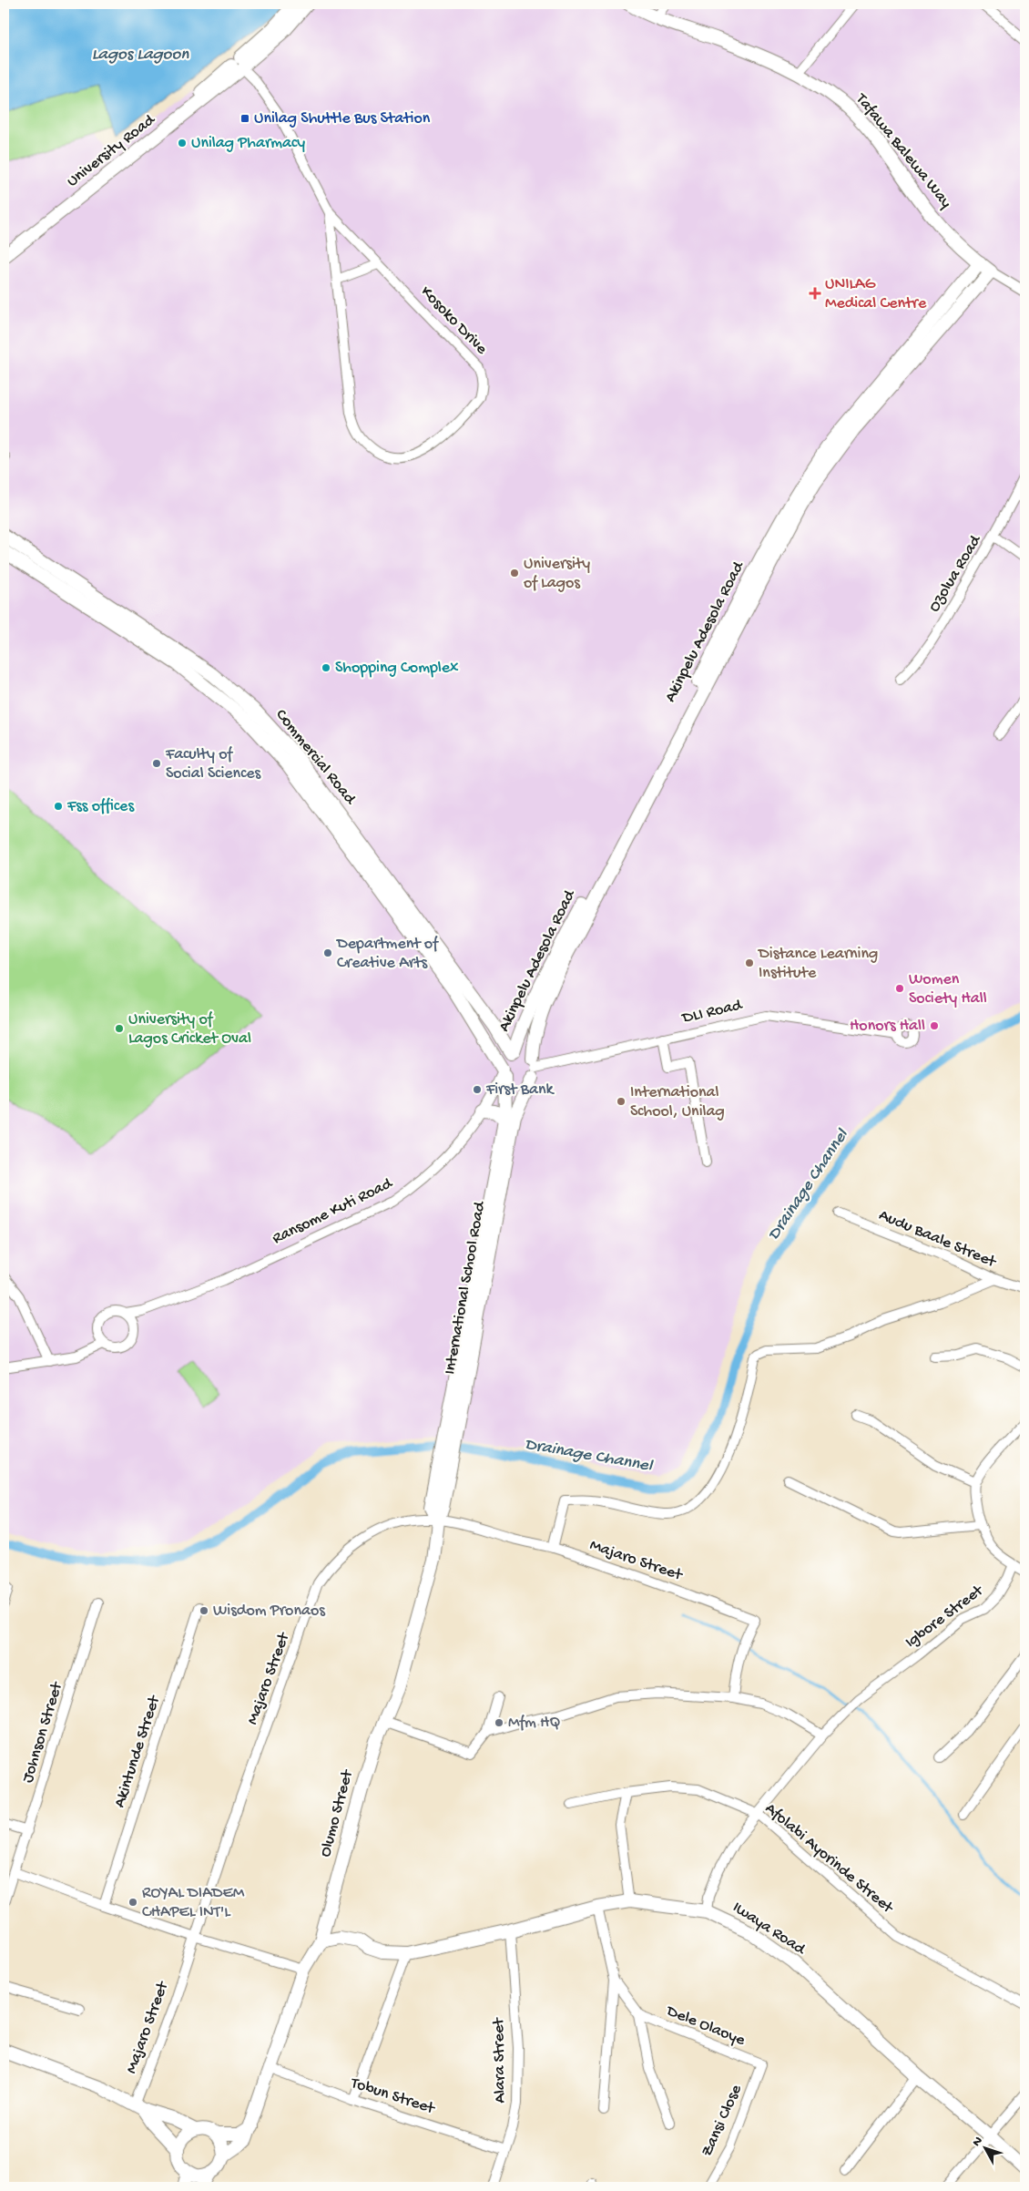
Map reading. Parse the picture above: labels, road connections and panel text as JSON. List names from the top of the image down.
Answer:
{
  "streets": {
    "street": [
      "University Road",
      "Tafawa Balewa Way",
      "Kosoko Drive",
      "Ozolua Road",
      "Akinpelu Adesola Road",
      "Commercial Road",
      "DLI Road",
      "Ransome Kuti Road",
      "Audu Baale Street",
      "International School Road",
      "Majaro Street",
      "Igbore Street",
      "Johnson Street",
      "Akintunde Street",
      "Olumo Street",
      "Afolabi Ayorinde Street",
      "Iwaya Road",
      "Dele Olaoye",
      "Alara Street",
      "Tobun Street",
      "Zansi Close"
    ]
  },
  "crossings": [
    ["University Road", "Kosoko Drive"],
    ["Tafawa Balewa Way", "Akinpelu Adesola Road"],
    ["Akinpelu Adesola Road", "Commercial Road"],
    ["Akinpelu Adesola Road", "DLI Road"],
    ["Akinpelu Adesola Road", "Ransome Kuti Road"],
    ["Akinpelu Adesola Road", "International School Road"],
    ["Commercial Road", "Ransome Kuti Road"],
    ["Commercial Road", "International School Road"],
    ["DLI Road", "International School Road"],
    ["Ransome Kuti Road", "International School Road"],
    ["International School Road", "Majaro Street"],
    ["International School Road", "Olumo Street"],
    ["Majaro Street", "Olumo Street"],
    ["Igbore Street", "Afolabi Ayorinde Street"],
    ["Igbore Street", "Iwaya Road"],
    ["Olumo Street", "Iwaya Road"],
    ["Olumo Street", "Tobun Street"],
    ["Iwaya Road", "Alara Street"],
    ["Dele Olaoye", "Zansi Close"],
    ["Alara Street", "Tobun Street"]
  ],
  "water": ["Lagos Lagoon", "Drainage Channel"],
  "places": {
    "transit": ["Unilag Shuttle Bus Station"],
    "other": [
      "Unilag Pharmacy",
      "University of Lagos",
      "Shopping Complex",
      "Faculty of Social Sciences",
      "Fss offices",
      "Department of Creative Arts",
      "Distance Learning Institute",
      "Women Society Hall",
      "Honors Hall",
      "University of Lagos Cricket Oval",
      "First Bank",
      "International School, Unilag",
      "Wisdom Pronaos",
      "Mfm HQ",
      "ROYAL DIADEM CHAPEL INT'L"
    ],
    "health": ["UNILAG Medical Centre"]
  },
  "north": "top left"
}
